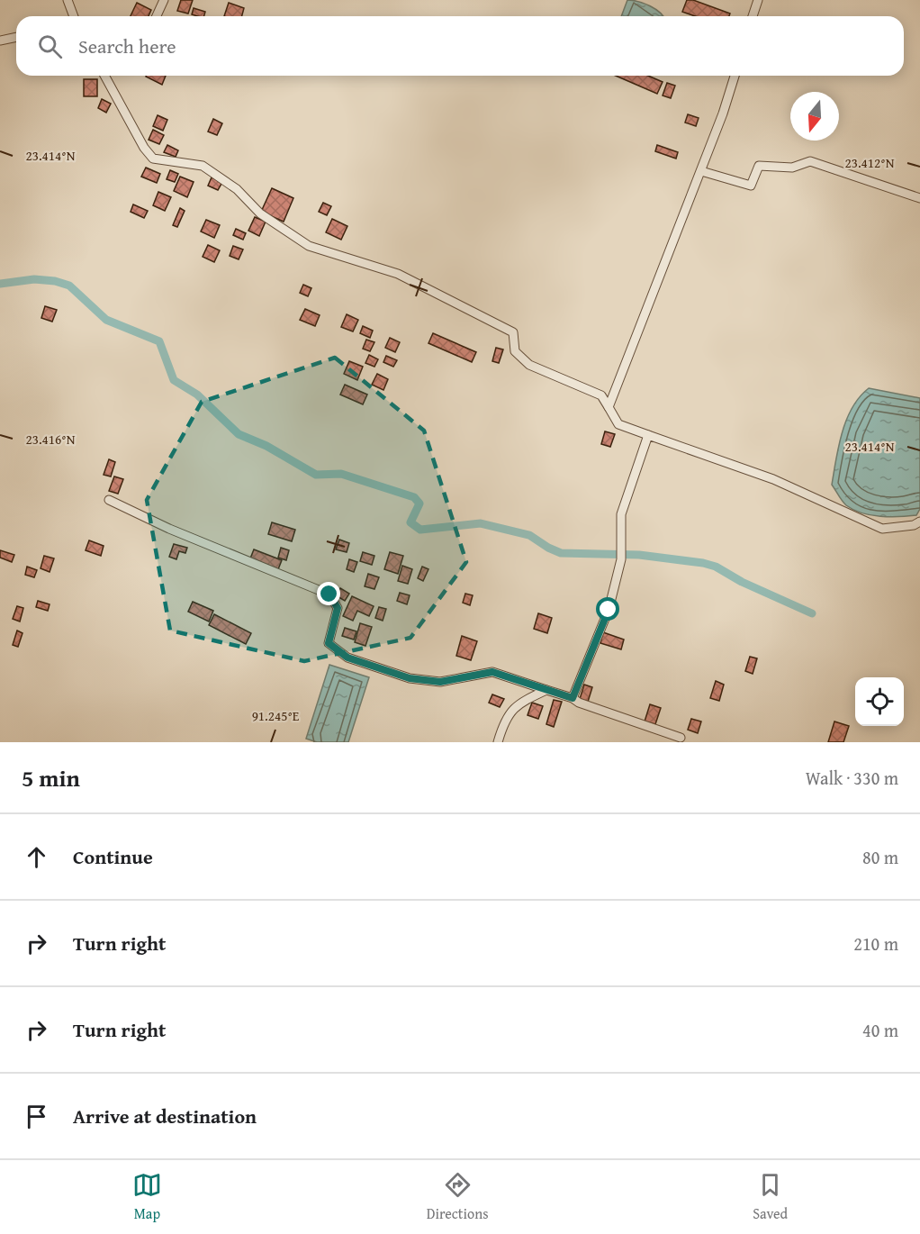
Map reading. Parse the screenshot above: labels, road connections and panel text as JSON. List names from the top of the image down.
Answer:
{
  "north": "bottom",
  "page": {
    "search": "Search here",
    "heading": ["5 min", "Walk · 330 m"],
    "list": [
      ["Continue", "80 m"],
      ["Turn right", "210 m"],
      ["Turn right", "40 m"],
      "Arrive at destination"
    ],
    "nav": ["Map", "Directions", "Saved"]
  },
  "coordinates": [
    "23.414°N",
    "23.412°N",
    "23.416°N",
    "91.245°E"
  ]
}
